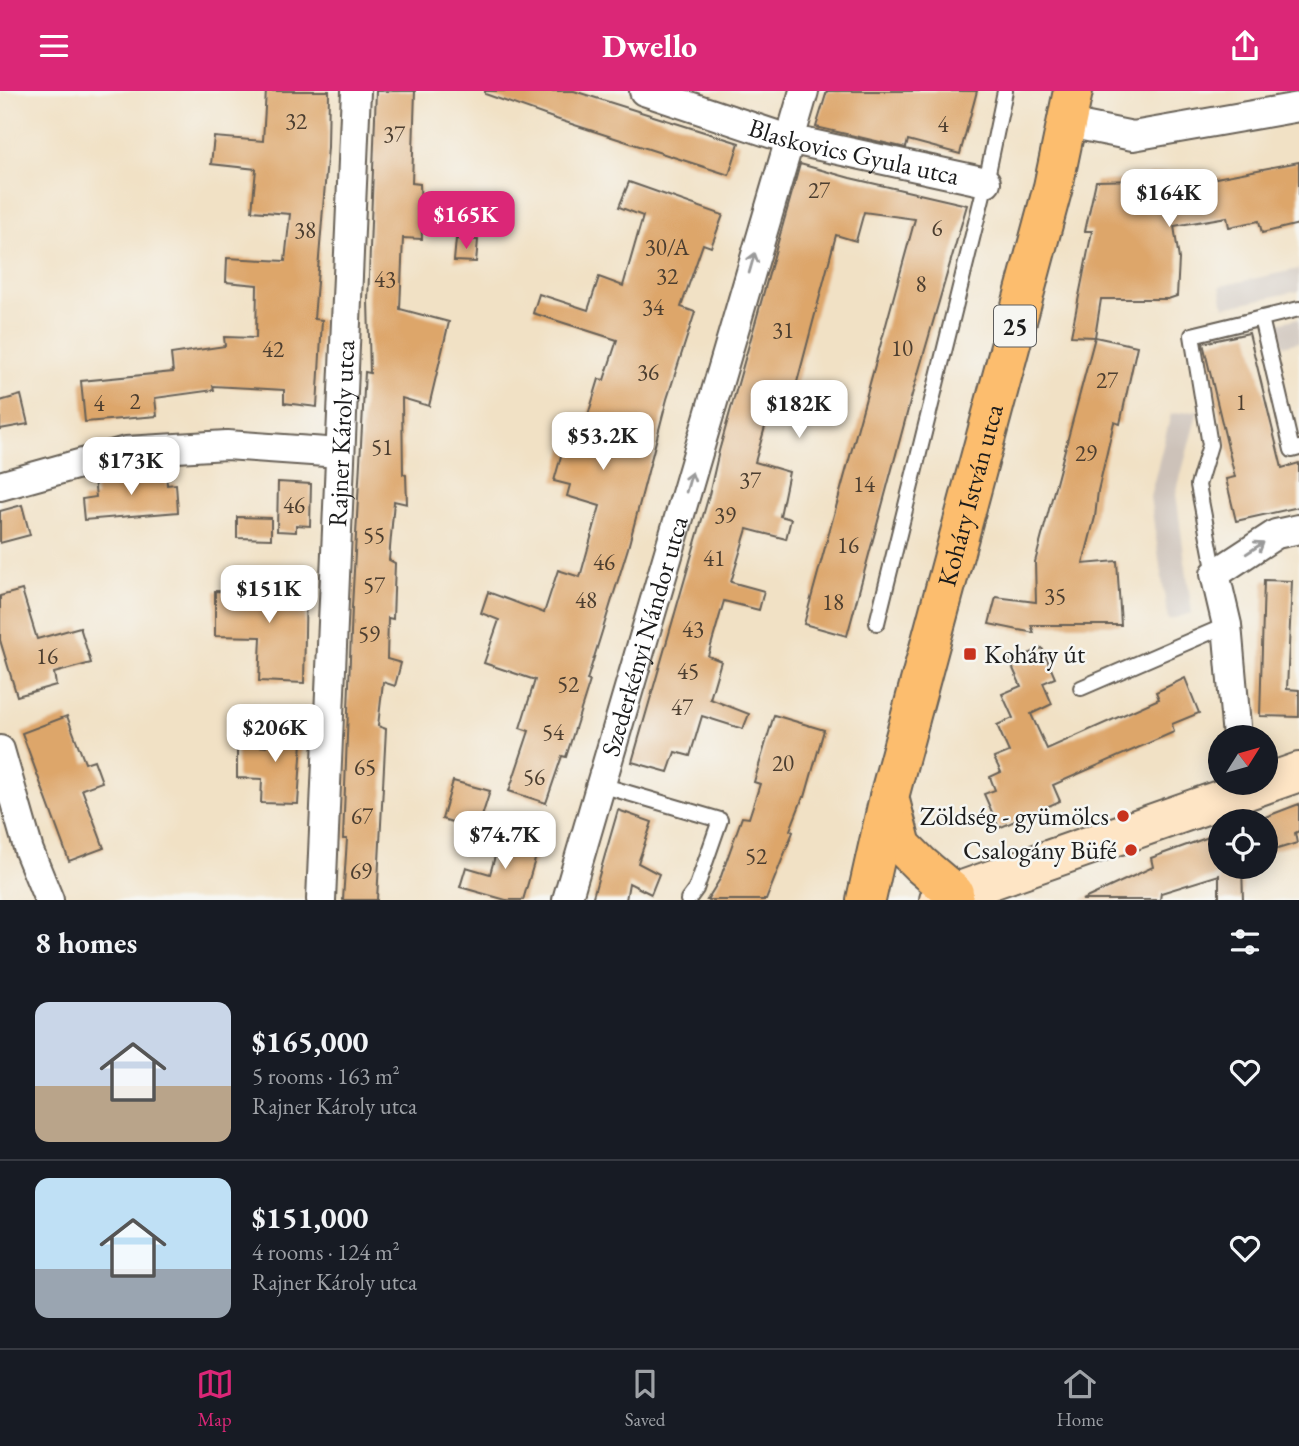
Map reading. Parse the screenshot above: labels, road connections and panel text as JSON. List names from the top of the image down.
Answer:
{
  "streets": {
    "main road": ["25", "Koháry István utca"],
    "street": ["Blaskovics Gyula utca", "Rajner Károly utca", "Szederkényi Nándor utca"]
  },
  "crossings": [
    ["Blaskovics Gyula utca", "Szederkényi Nándor utca"]
  ],
  "one_way": ["Szederkényi Nándor utca"],
  "places": {
    "transit": ["Koháry út"],
    "other": ["Zöldség - gyümölcs", "Csalogány Büfé"]
  },
  "house_numbers": [
    "32",
    "4",
    "37",
    "27",
    "6",
    "38",
    "30/A",
    "32",
    "43",
    "8",
    "34",
    "31",
    "10",
    "42",
    "36",
    "27",
    "2",
    "1",
    "4",
    "51",
    "29",
    "37",
    "14",
    "46",
    "39",
    "55",
    "16",
    "41",
    "46",
    "57",
    "35",
    "48",
    "18",
    "43",
    "59",
    "16",
    "45",
    "52",
    "47",
    "54",
    "20",
    "65",
    "56",
    "67",
    "52",
    "69"
  ],
  "north": "top right",
  "page": {
    "header": "Dwello",
    "price": [
      "$164K",
      "$165K",
      "$182K",
      "$53.2K",
      "$173K",
      "$151K",
      "$206K",
      "$74.7K"
    ],
    "heading": "8 homes",
    "list": [
      {
        "name": "$165,000",
        "note": "5 rooms · 163 m² · Rajner Károly utca"
      },
      {
        "name": "$151,000",
        "note": "4 rooms · 124 m² · Rajner Károly utca"
      }
    ],
    "tabs": ["Map", "Saved", "Home"]
  }
}
